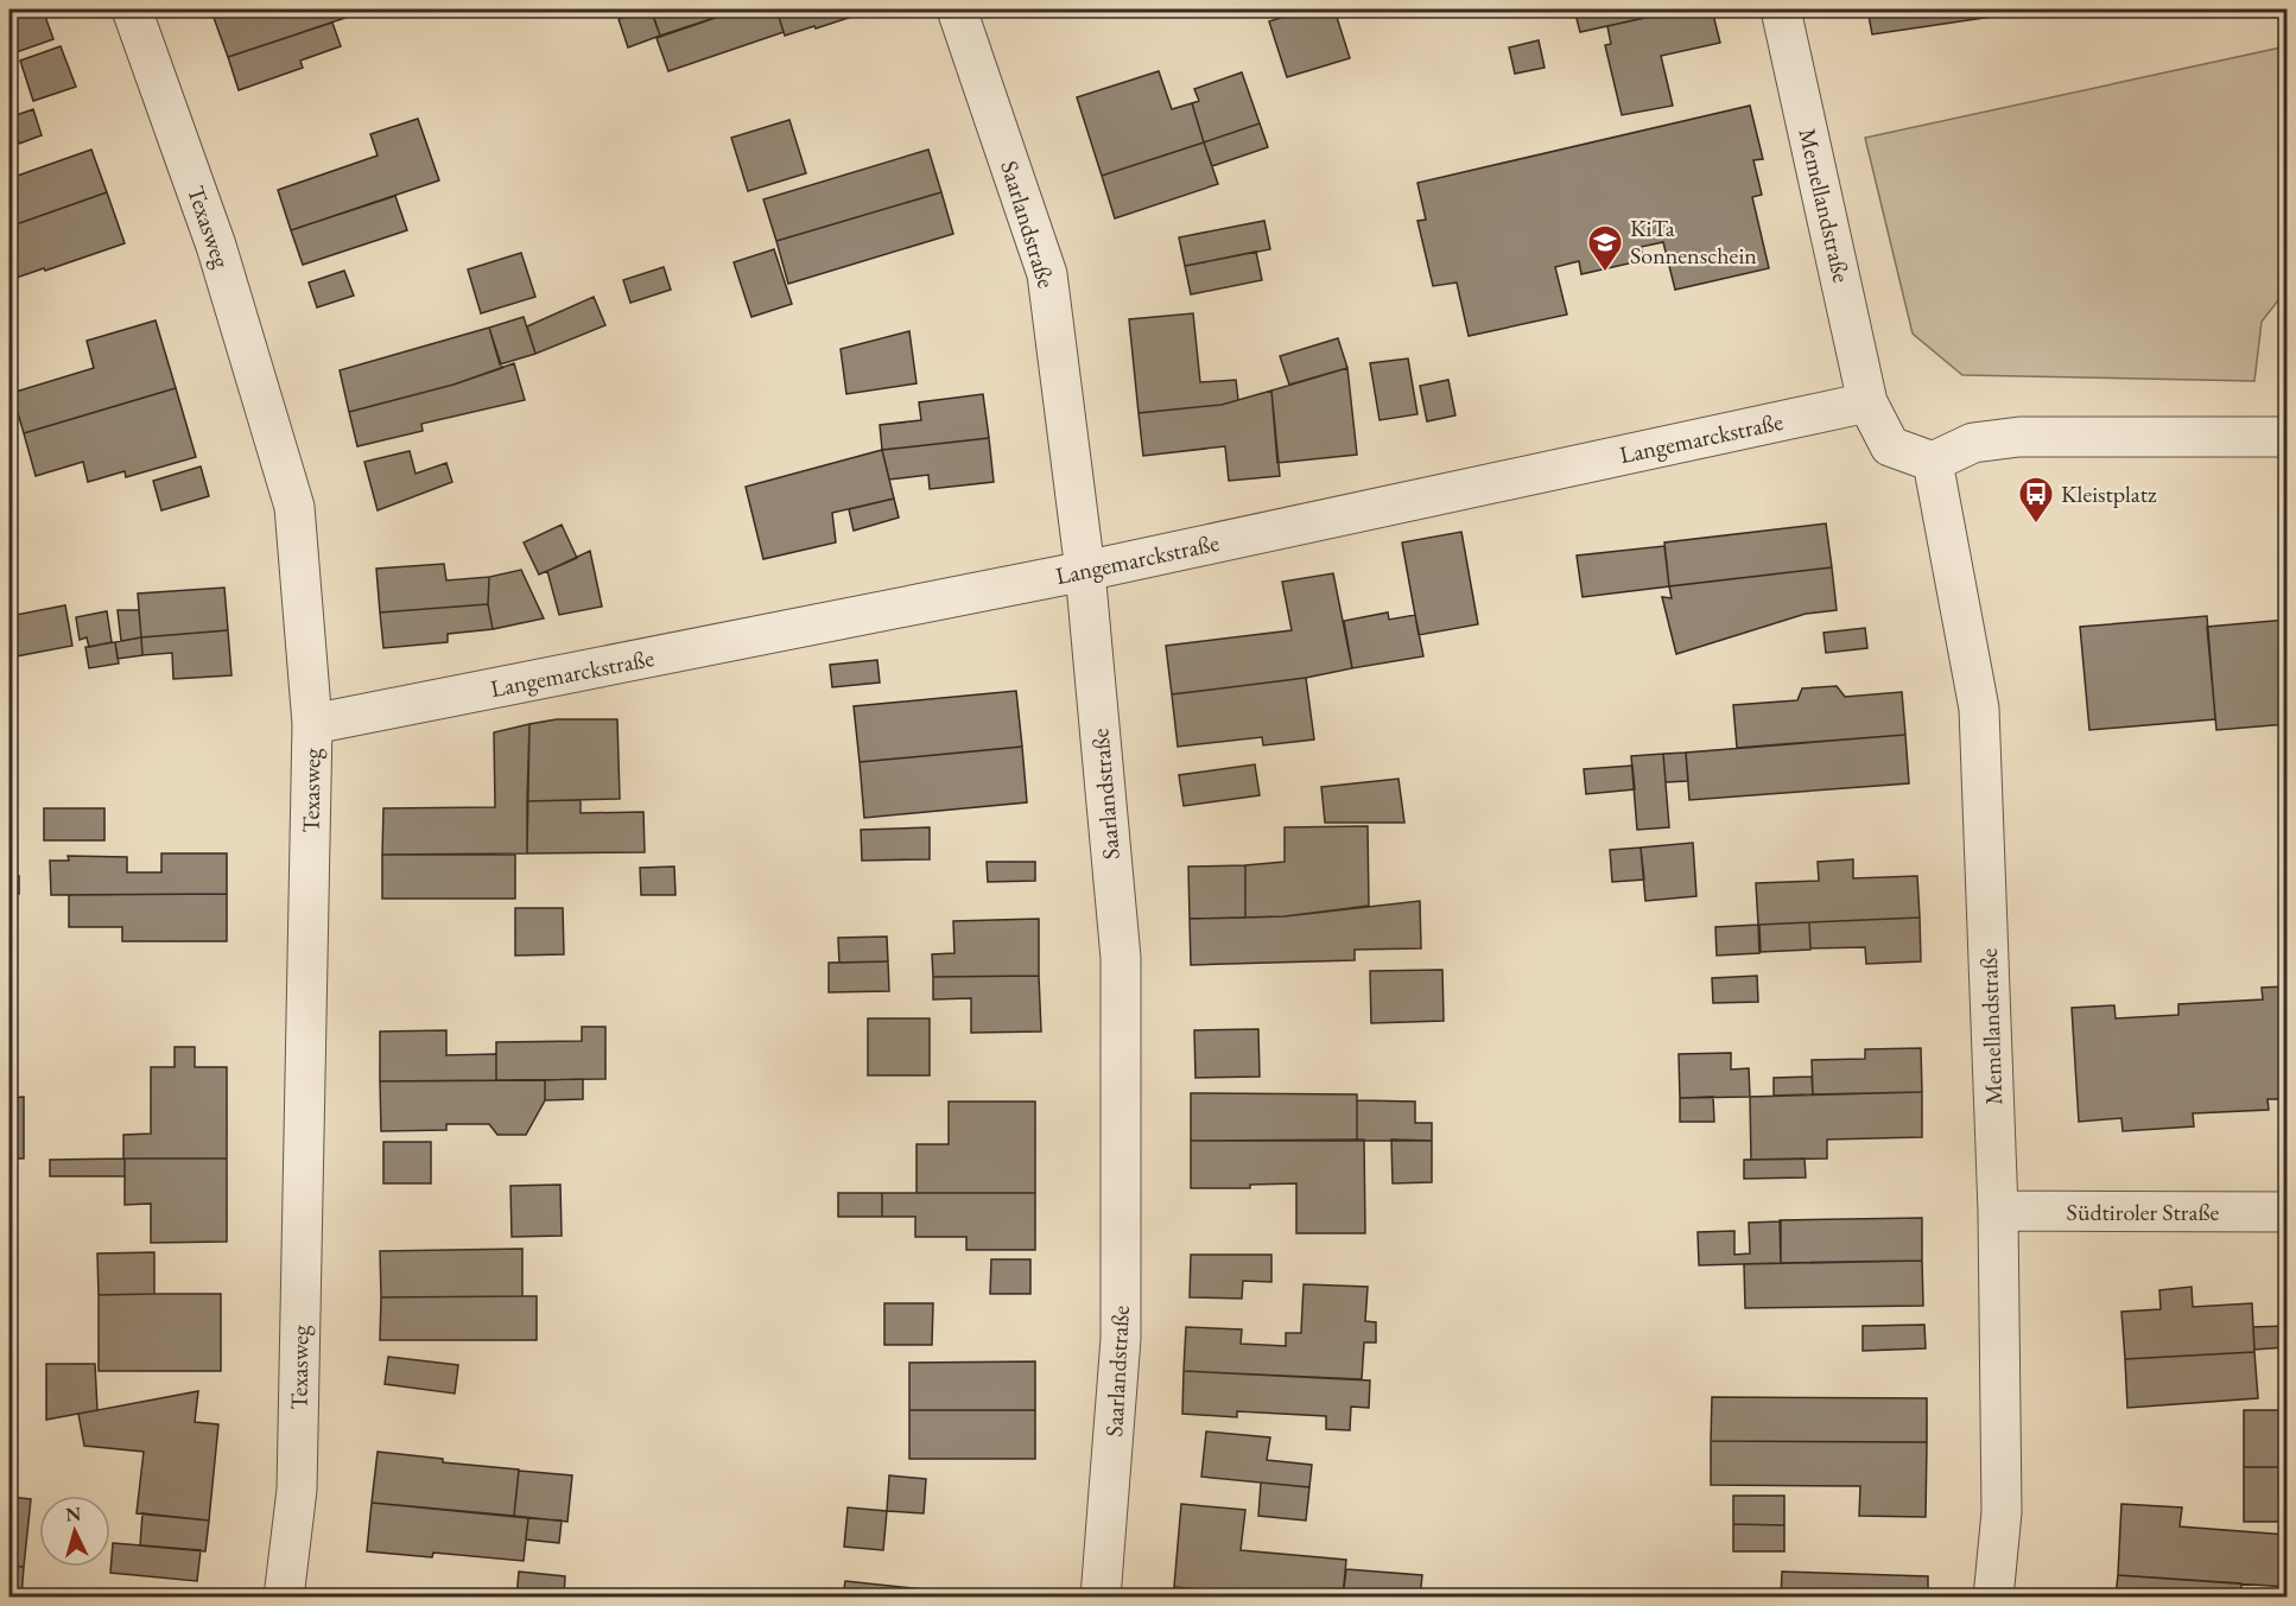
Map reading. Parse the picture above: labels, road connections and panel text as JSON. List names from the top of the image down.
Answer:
{
  "streets": {
    "street": [
      "Memellandstraße",
      "Saarlandstraße",
      "Texasweg",
      "Langemarckstraße",
      "Südtiroler Straße"
    ]
  },
  "crossings": [
    ["Memellandstraße", "Langemarckstraße"],
    ["Memellandstraße", "Südtiroler Straße"],
    ["Saarlandstraße", "Langemarckstraße"],
    ["Texasweg", "Langemarckstraße"]
  ],
  "places": {
    "school or university": ["KiTa Sonnenschein"],
    "bus stop": ["Kleistplatz"]
  },
  "north": "top"
}
